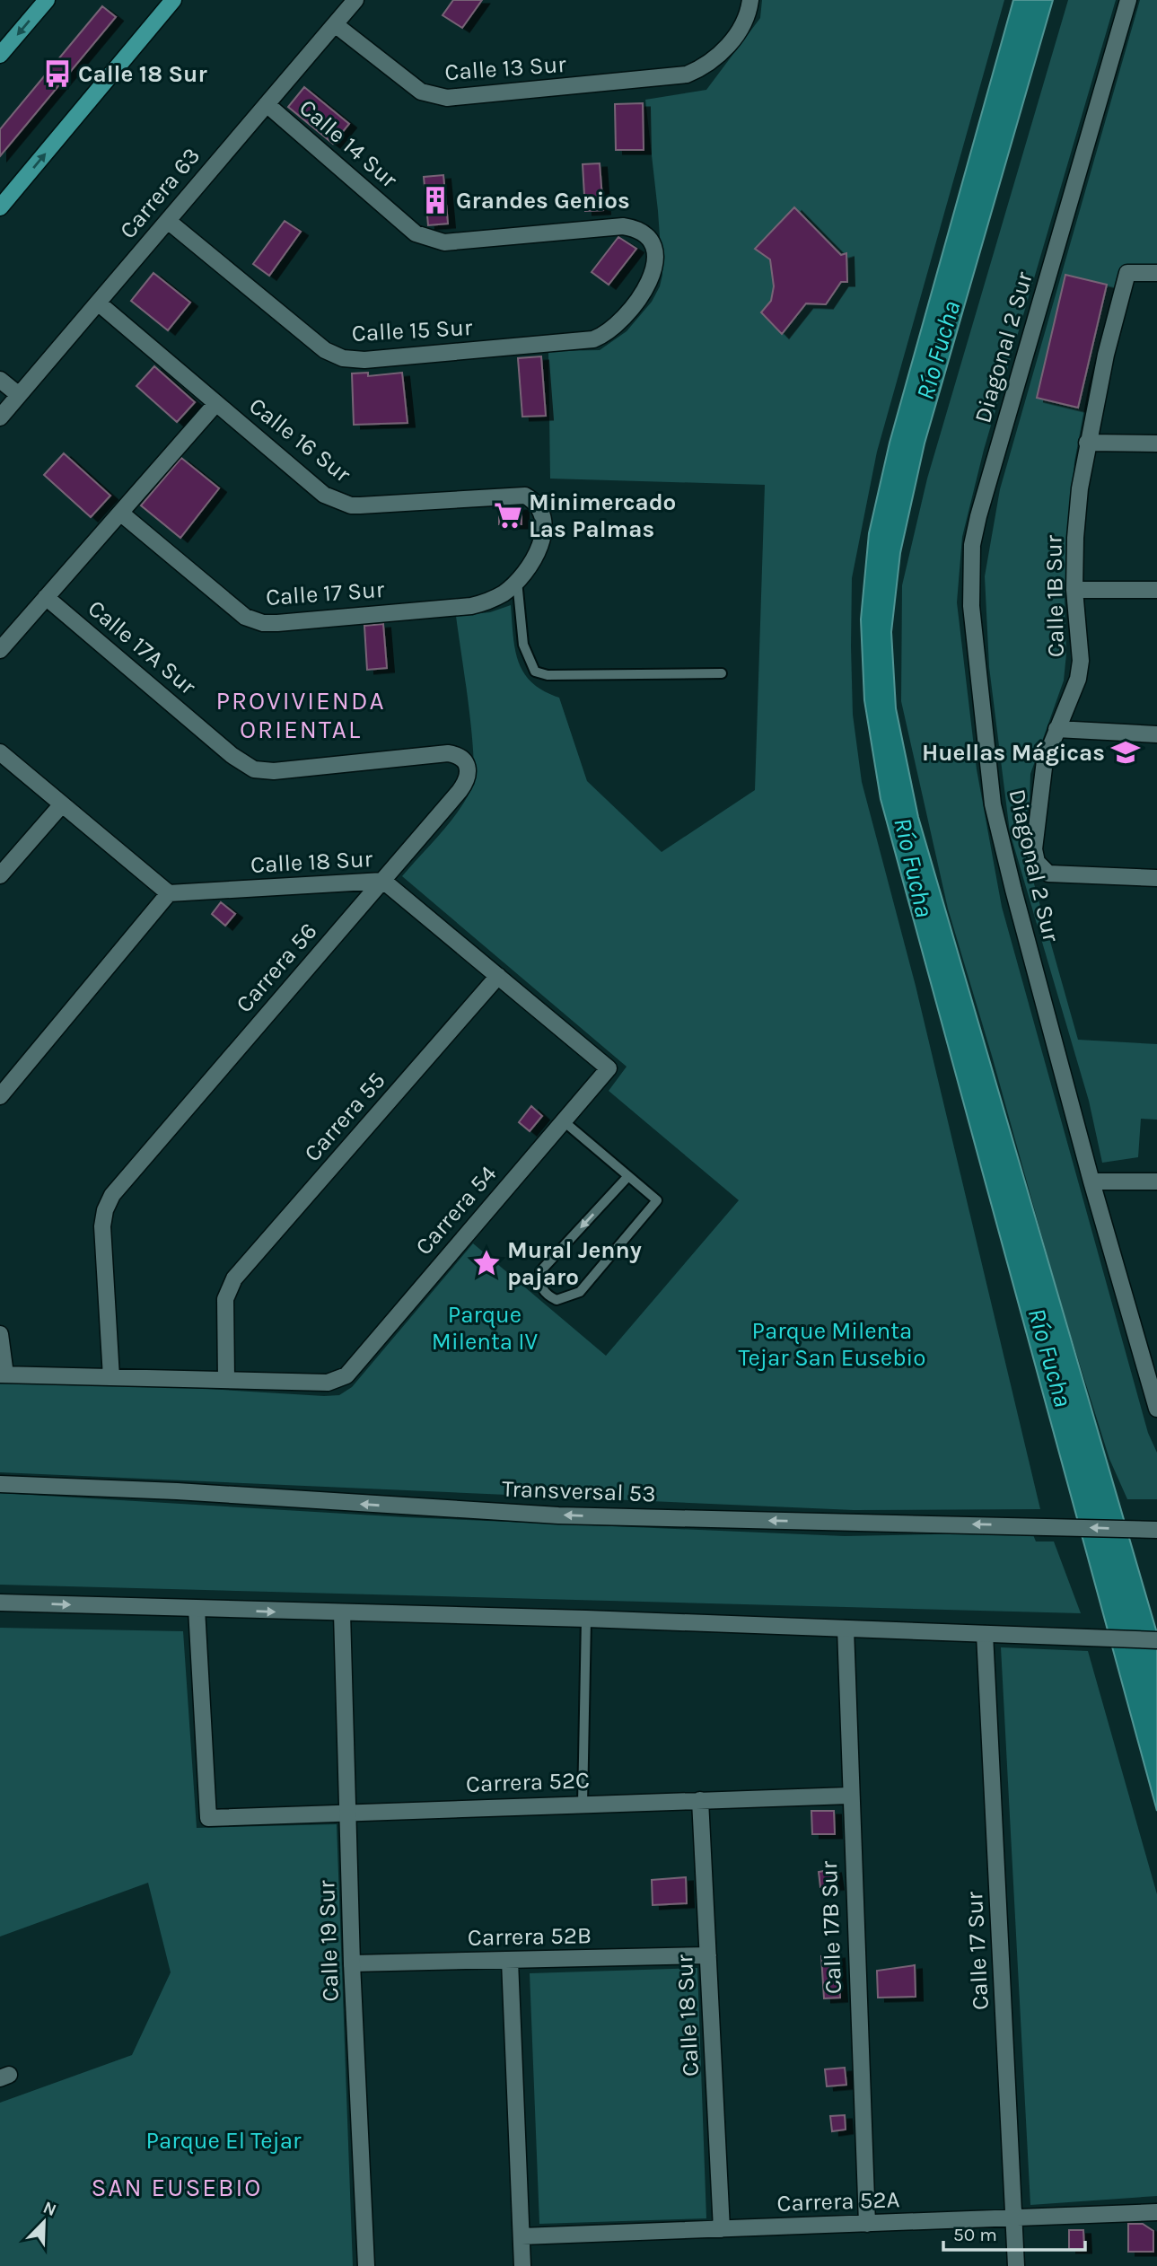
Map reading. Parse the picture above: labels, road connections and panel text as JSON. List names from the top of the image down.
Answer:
{
  "streets": {
    "street": [
      "Calle 13 Sur",
      "Calle 14 Sur",
      "Carrera 63",
      "Calle 15 Sur",
      "Diagonal 2 Sur",
      "Calle 16 Sur",
      "Calle 17 Sur",
      "Calle 1B Sur",
      "Calle 17A Sur",
      "Calle 18 Sur",
      "Carrera 56",
      "Carrera 55",
      "Carrera 54",
      "Transversal 53",
      "Carrera 52C",
      "Calle 17B Sur",
      "Carrera 52B",
      "Calle 19 Sur",
      "Carrera 52A"
    ]
  },
  "crossings": [
    ["Calle 13 Sur", "Carrera 63"],
    ["Calle 14 Sur", "Carrera 63"],
    ["Calle 14 Sur", "Calle 15 Sur"],
    ["Carrera 63", "Calle 15 Sur"],
    ["Carrera 63", "Calle 16 Sur"],
    ["Calle 16 Sur", "Calle 17 Sur"],
    ["Calle 17 Sur", "Carrera 52A"],
    ["Calle 17A Sur", "Carrera 56"],
    ["Calle 18 Sur", "Carrera 56"],
    ["Calle 18 Sur", "Carrera 55"],
    ["Calle 18 Sur", "Carrera 54"],
    ["Calle 18 Sur", "Carrera 52C"],
    ["Calle 18 Sur", "Carrera 52B"],
    ["Calle 18 Sur", "Carrera 52A"],
    ["Carrera 55", "Carrera 54"],
    ["Carrera 52C", "Calle 17B Sur"],
    ["Carrera 52C", "Calle 19 Sur"],
    ["Calle 17B Sur", "Carrera 52A"],
    ["Carrera 52B", "Calle 19 Sur"]
  ],
  "districts": ["PROVIVIENDA ORIENTAL", "SAN EUSEBIO"],
  "water": ["Río Fucha"],
  "parks": ["Parque Milenta IV", "Parque Milenta Tejar San Eusebio", "Parque El Tejar"],
  "places": {
    "bus stop": ["Calle 18 Sur"],
    "building": ["Grandes Genios"],
    "supermarket": ["Minimercado Las Palmas"],
    "school or university": ["Huellas Mágicas"],
    "place": ["Mural Jenny pajaro"]
  },
  "scale_bar": "50 m",
  "north": "top right"
}
